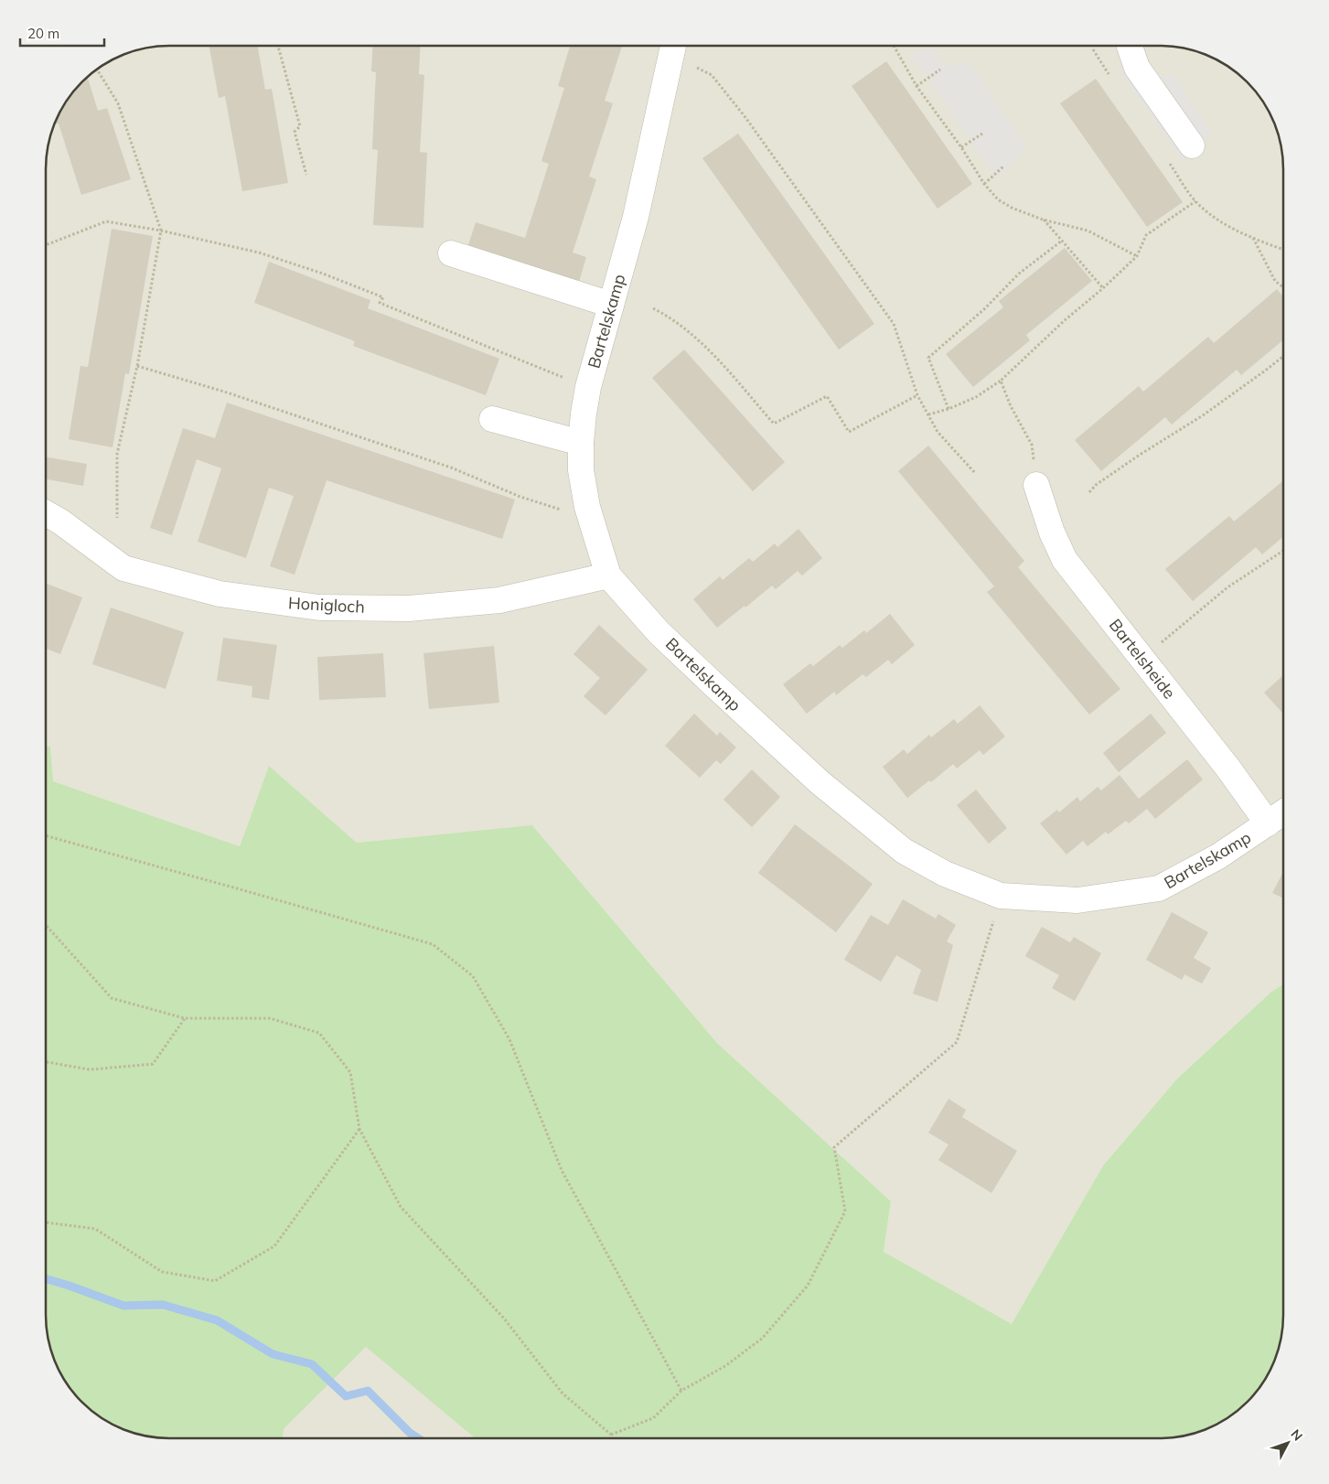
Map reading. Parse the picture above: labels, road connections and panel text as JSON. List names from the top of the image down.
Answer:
{
  "streets": {
    "street": ["Bartelskamp", "Honigloch", "Bartelsheide"]
  },
  "crossings": [
    ["Bartelskamp", "Honigloch"],
    ["Bartelskamp", "Bartelsheide"]
  ],
  "scale_bar": "20 m",
  "north": "top right"
}
